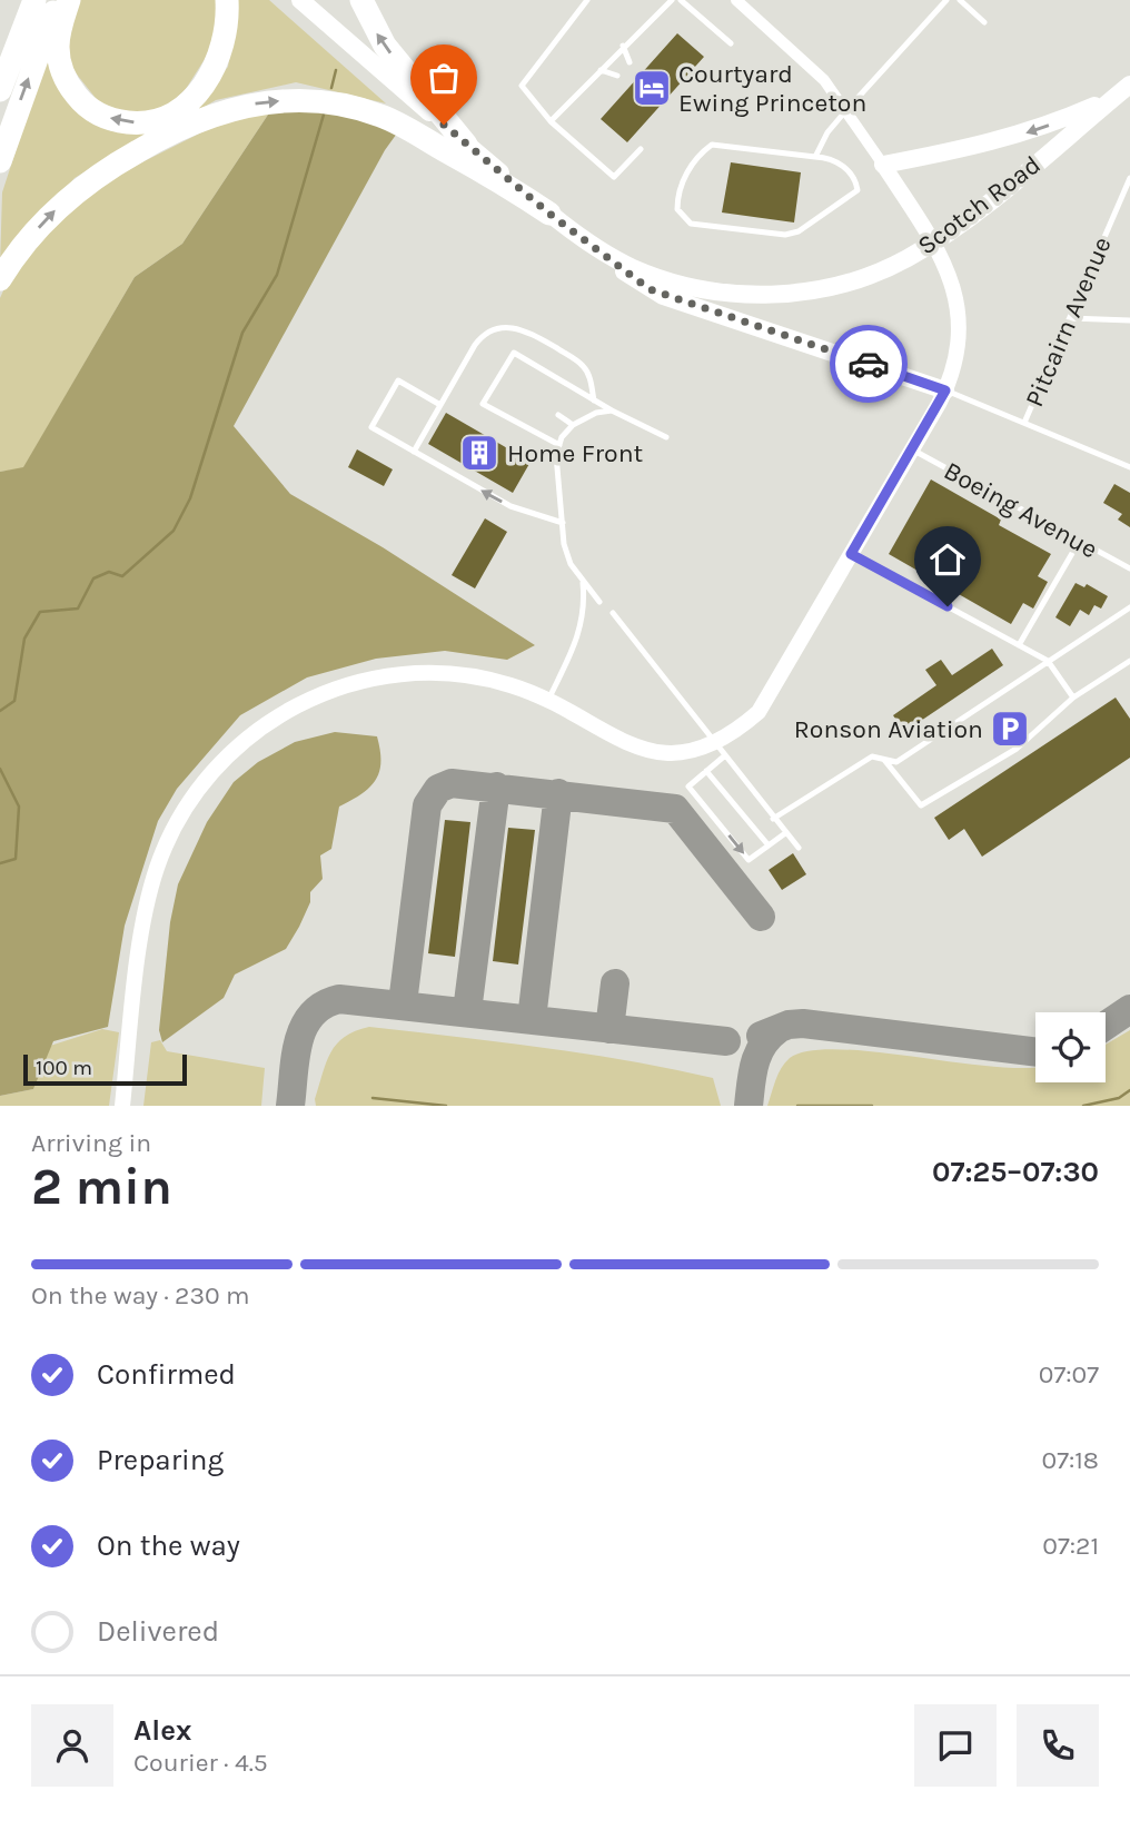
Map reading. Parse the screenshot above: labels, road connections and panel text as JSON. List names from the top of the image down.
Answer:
{
  "streets": {
    "main road": ["Scotch Road"],
    "lane": ["Pitcairn Avenue", "Boeing Avenue"]
  },
  "places": {
    "hotel": ["Courtyard Ewing Princeton"],
    "building": ["Home Front"],
    "parking": ["Ronson Aviation"]
  },
  "scale_bar": "100 m",
  "page": {
    "scale": "100 m",
    "heading": ["2 min", "Arriving in", "07:25–07:30"],
    "panel": ["Alex", "Courier · 4.5"],
    "bar": "On the way · 230 m",
    "list": [
      ["Confirmed", "07:07"],
      ["Preparing", "07:18"],
      ["On the way", "07:21"],
      "Delivered"
    ]
  }
}
